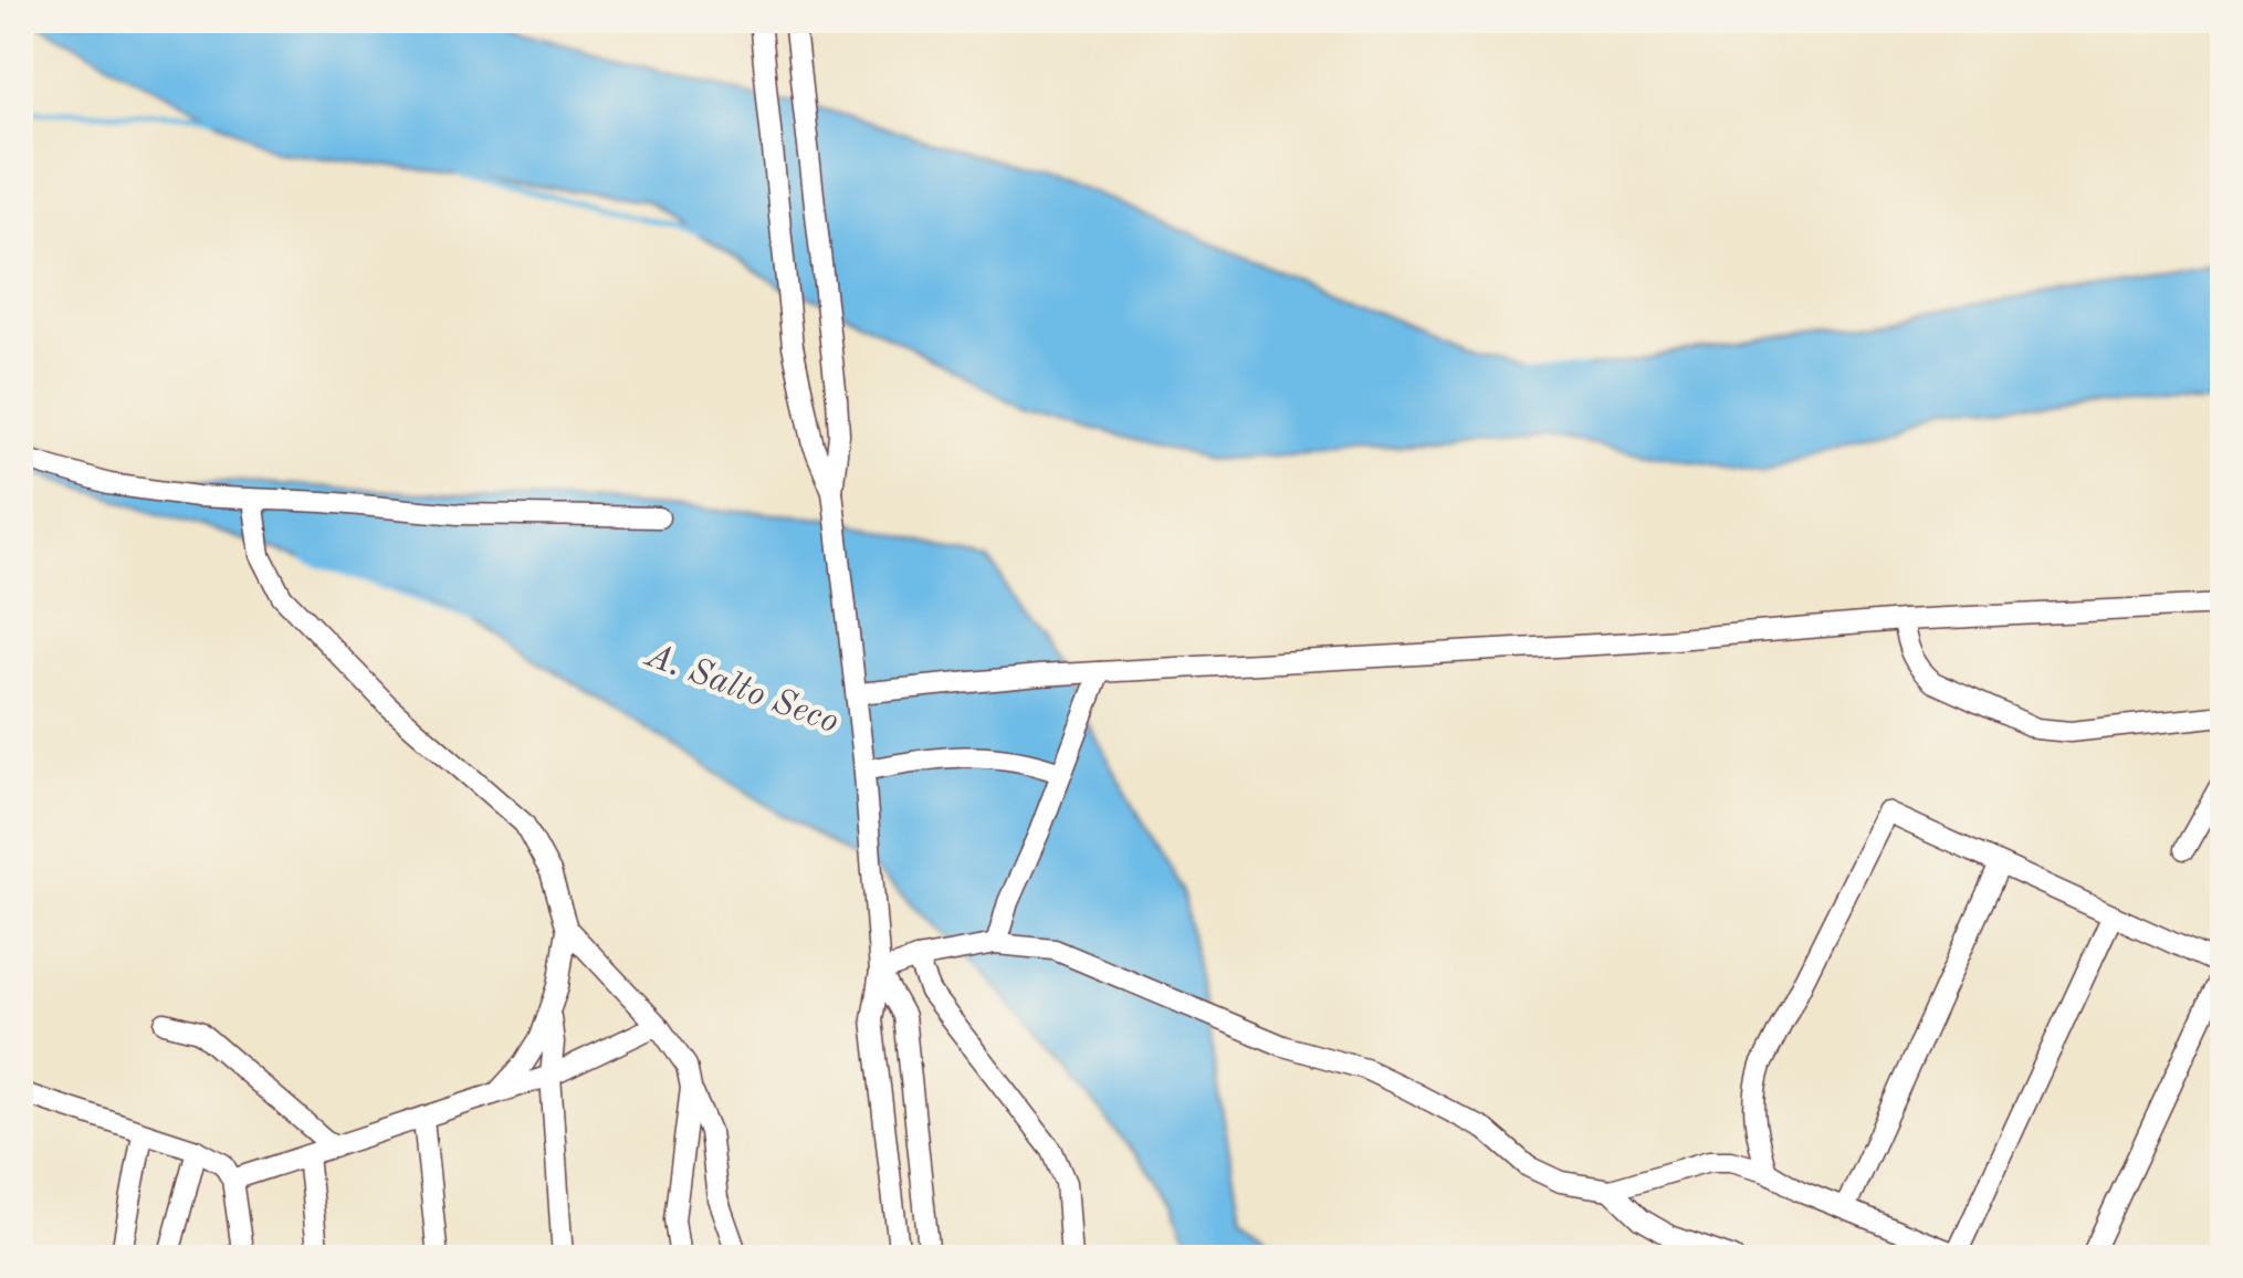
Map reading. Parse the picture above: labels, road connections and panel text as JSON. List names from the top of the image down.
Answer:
{
  "water": ["A. Salto Seco"]
}
